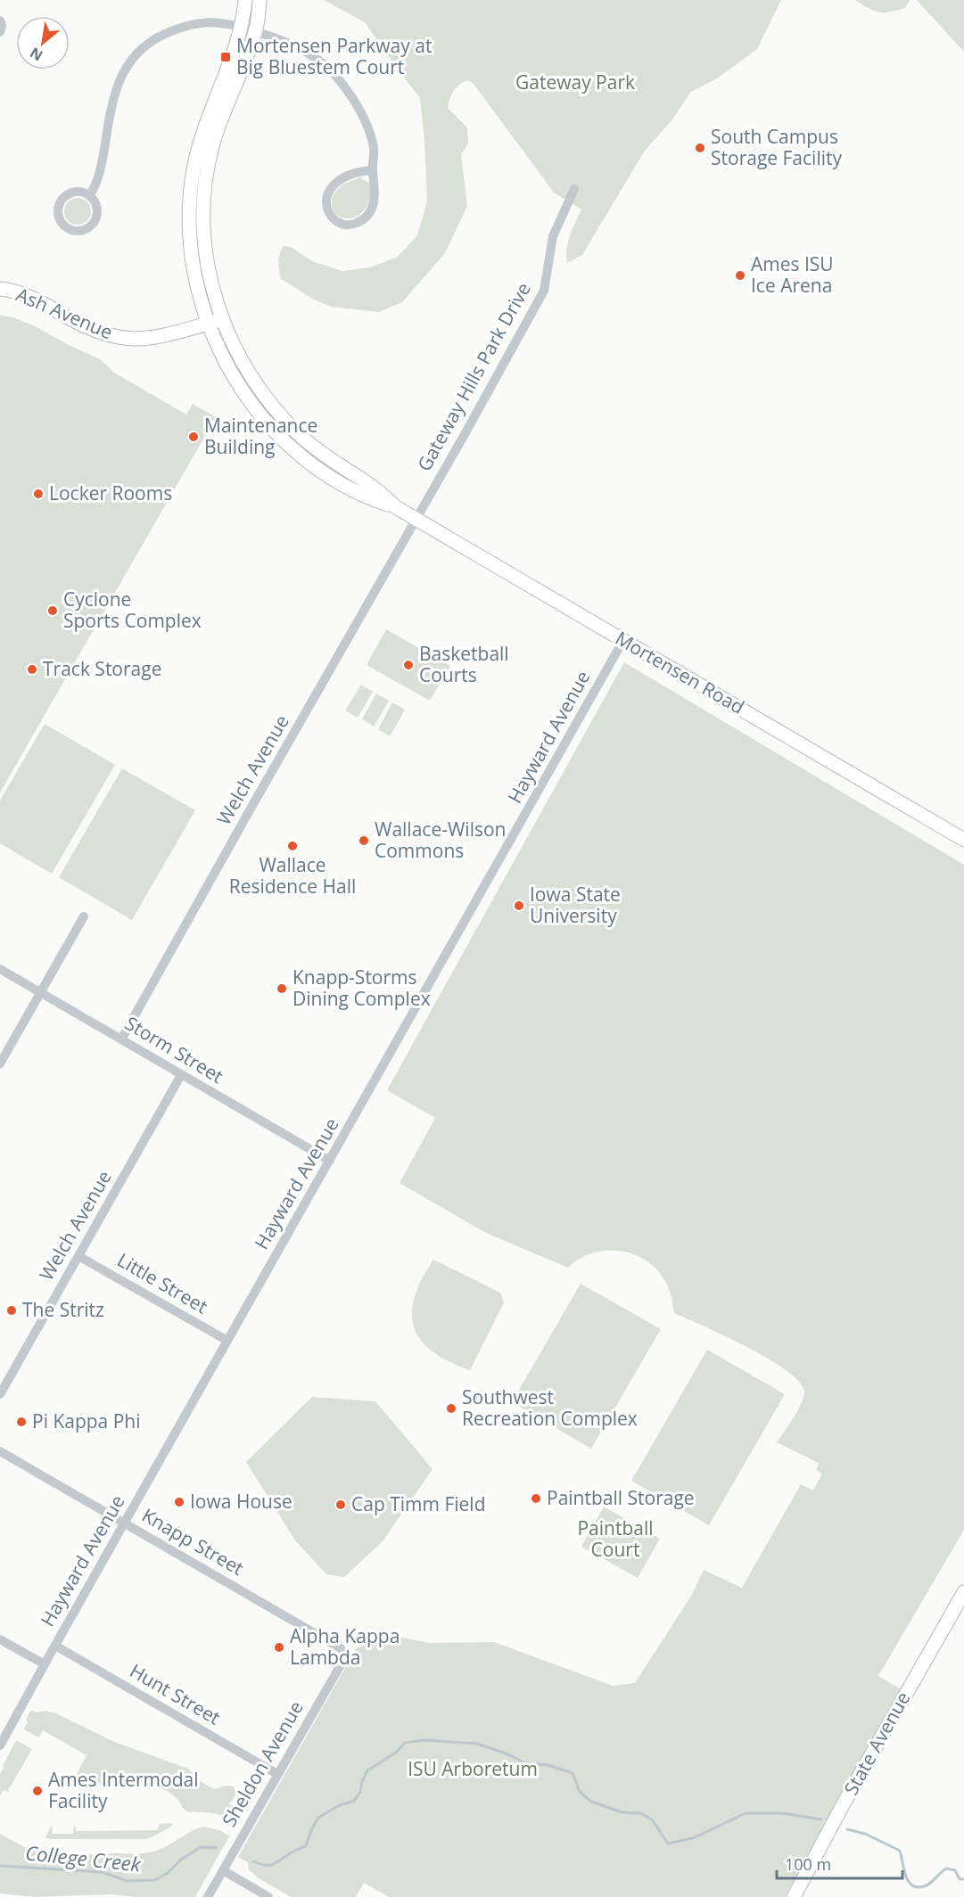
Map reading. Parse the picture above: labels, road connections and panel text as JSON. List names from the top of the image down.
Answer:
{
  "streets": {
    "street": [
      "Ash Avenue",
      "Gateway Hills Park Drive",
      "Mortensen Road",
      "Hayward Avenue",
      "Welch Avenue",
      "Storm Street",
      "Little Street",
      "Knapp Street",
      "Hunt Street",
      "State Avenue",
      "Sheldon Avenue"
    ]
  },
  "crossings": [
    ["Ash Avenue", "Mortensen Road"],
    ["Gateway Hills Park Drive", "Mortensen Road"],
    ["Gateway Hills Park Drive", "Welch Avenue"],
    ["Mortensen Road", "Hayward Avenue"],
    ["Mortensen Road", "Welch Avenue"],
    ["Hayward Avenue", "Storm Street"],
    ["Hayward Avenue", "Little Street"],
    ["Hayward Avenue", "Knapp Street"],
    ["Hayward Avenue", "Hunt Street"],
    ["Welch Avenue", "Storm Street"],
    ["Welch Avenue", "Little Street"],
    ["Knapp Street", "Sheldon Avenue"],
    ["Hunt Street", "Sheldon Avenue"]
  ],
  "water": ["College Creek"],
  "parks": ["Gateway Park", "Paintball Court", "ISU Arboretum"],
  "places": {
    "transit": ["Mortensen Parkway at Big Bluestem Court"],
    "other": [
      "South Campus Storage Facility",
      "Ames ISU Ice Arena",
      "Maintenance Building",
      "Locker Rooms",
      "Cyclone Sports Complex",
      "Basketball Courts",
      "Track Storage",
      "Wallace-Wilson Commons",
      "Wallace Residence Hall",
      "Iowa State University",
      "Knapp-Storms Dining Complex",
      "The Stritz",
      "Southwest Recreation Complex",
      "Pi Kappa Phi",
      "Paintball Storage",
      "Iowa House",
      "Cap Timm Field",
      "Alpha Kappa Lambda",
      "Ames Intermodal Facility"
    ]
  },
  "scale_bar": "100 m",
  "north": "bottom left"
}
